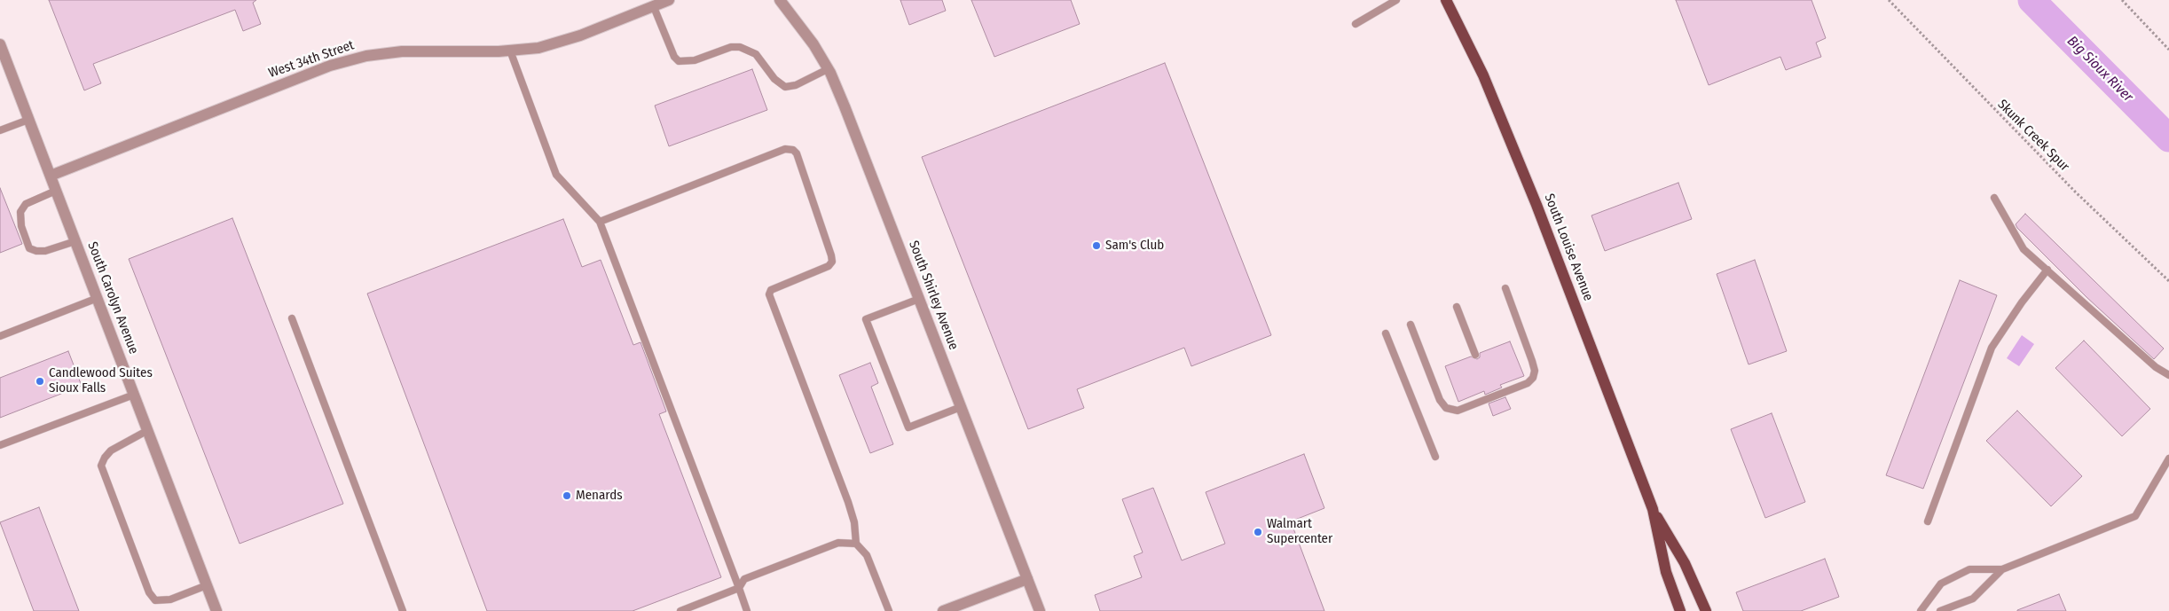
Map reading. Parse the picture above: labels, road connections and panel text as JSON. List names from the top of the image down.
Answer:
{
  "streets": {
    "main road": ["South Louise Avenue"],
    "street": ["West 34th Street", "South Shirley Avenue", "South Carolyn Avenue"],
    "path": ["Skunk Creek Spur"]
  },
  "crossings": [
    ["West 34th Street", "South Carolyn Avenue"]
  ],
  "water": ["Big Sioux River"],
  "places": [
    "Sam's Club",
    "Candlewood Suites Sioux Falls",
    "Menards",
    "Walmart Supercenter"
  ]
}
